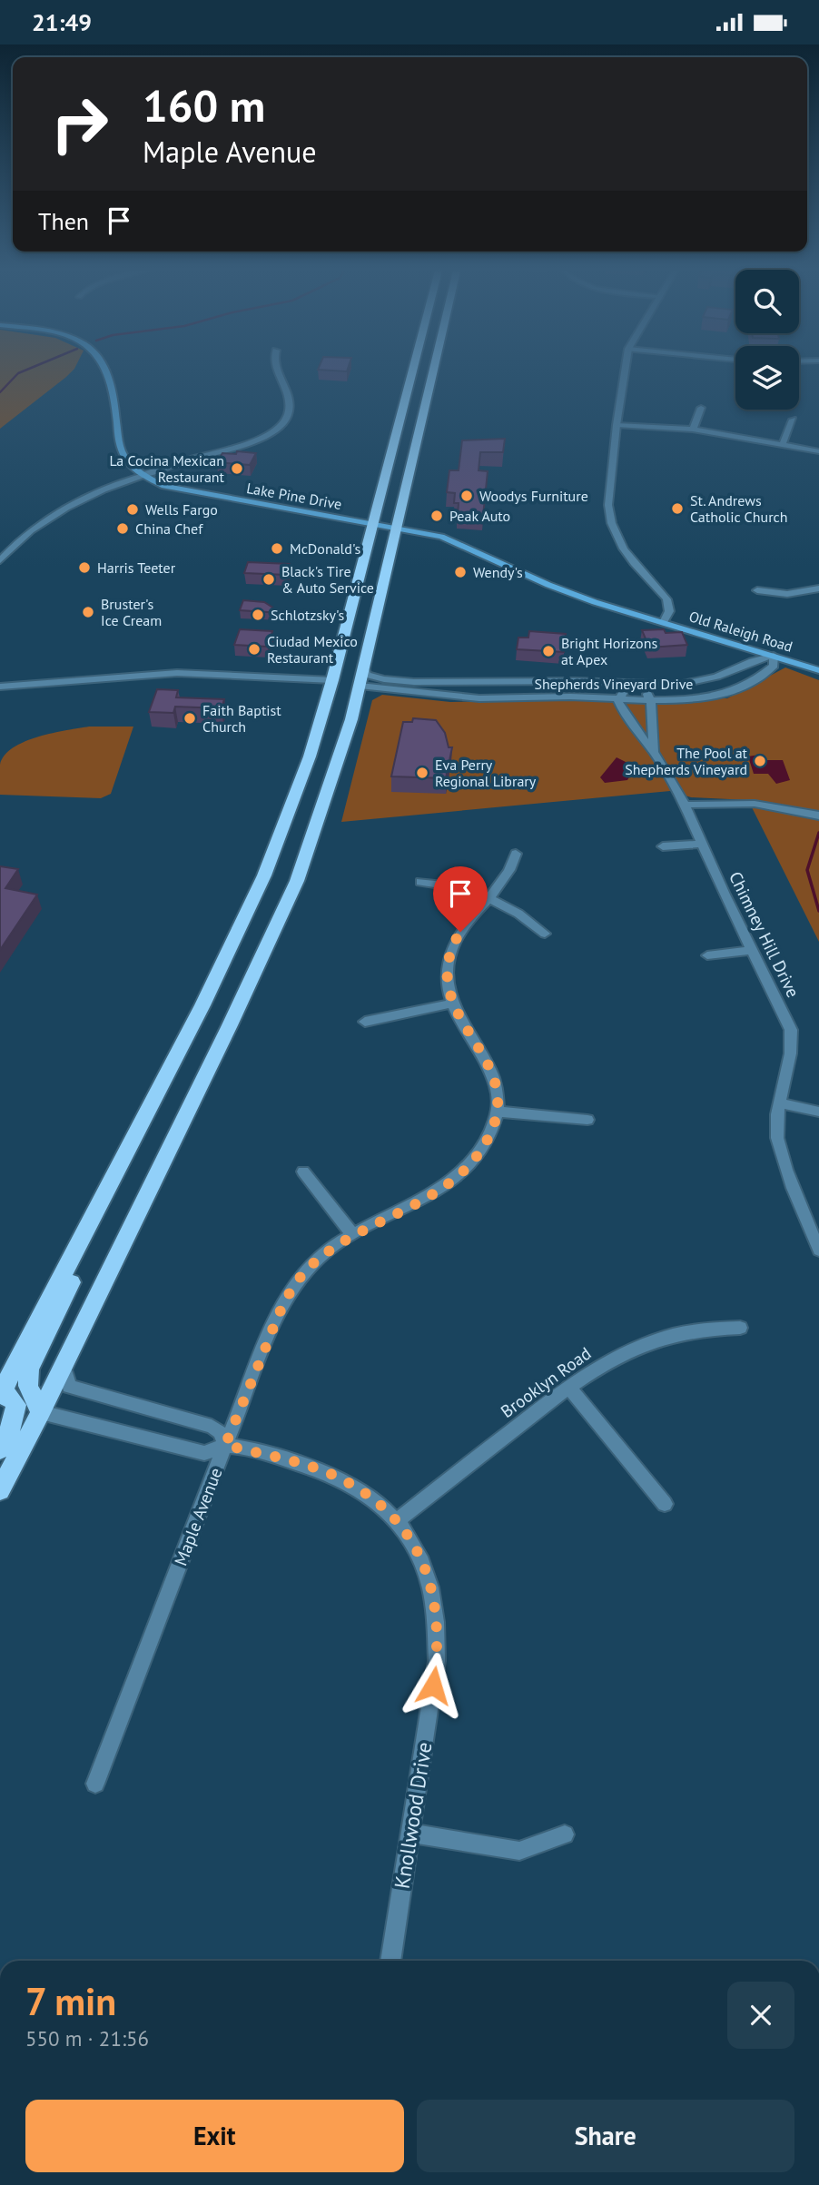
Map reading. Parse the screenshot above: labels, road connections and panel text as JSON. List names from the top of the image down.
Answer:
{
  "streets": {
    "main road": ["Lake Pine Drive", "Old Raleigh Road"],
    "street": [
      "Shepherds Vineyard Drive",
      "Chimney Hill Drive",
      "Brooklyn Road",
      "Maple Avenue",
      "Knollwood Drive"
    ]
  },
  "crossings": [
    ["Lake Pine Drive", "Old Raleigh Road"],
    ["Old Raleigh Road", "Shepherds Vineyard Drive"],
    ["Shepherds Vineyard Drive", "Chimney Hill Drive"],
    ["Brooklyn Road", "Knollwood Drive"],
    ["Maple Avenue", "Knollwood Drive"]
  ],
  "places": [
    "La Cocina Mexican Restaurant",
    "Woodys Furniture",
    "St. Andrews Catholic Church",
    "Wells Fargo",
    "Peak Auto",
    "China Chef",
    "McDonald's",
    "Harris Teeter",
    "Wendy's",
    "Black's Tire & Auto Service",
    "Bruster's Ice Cream",
    "Schlotzsky's",
    "Ciudad Mexico Restaurant",
    "Bright Horizons at Apex",
    "Faith Baptist Church",
    "The Pool at Shepherds Vineyard",
    "Eva Perry Regional Library"
  ],
  "page": {
    "status": "21:49",
    "turn": ["160 m", "Maple Avenue"],
    "then": "Then",
    "heading": ["7 min", "550 m · 21:56"],
    "buttons": ["Exit", "Share"]
  }
}
